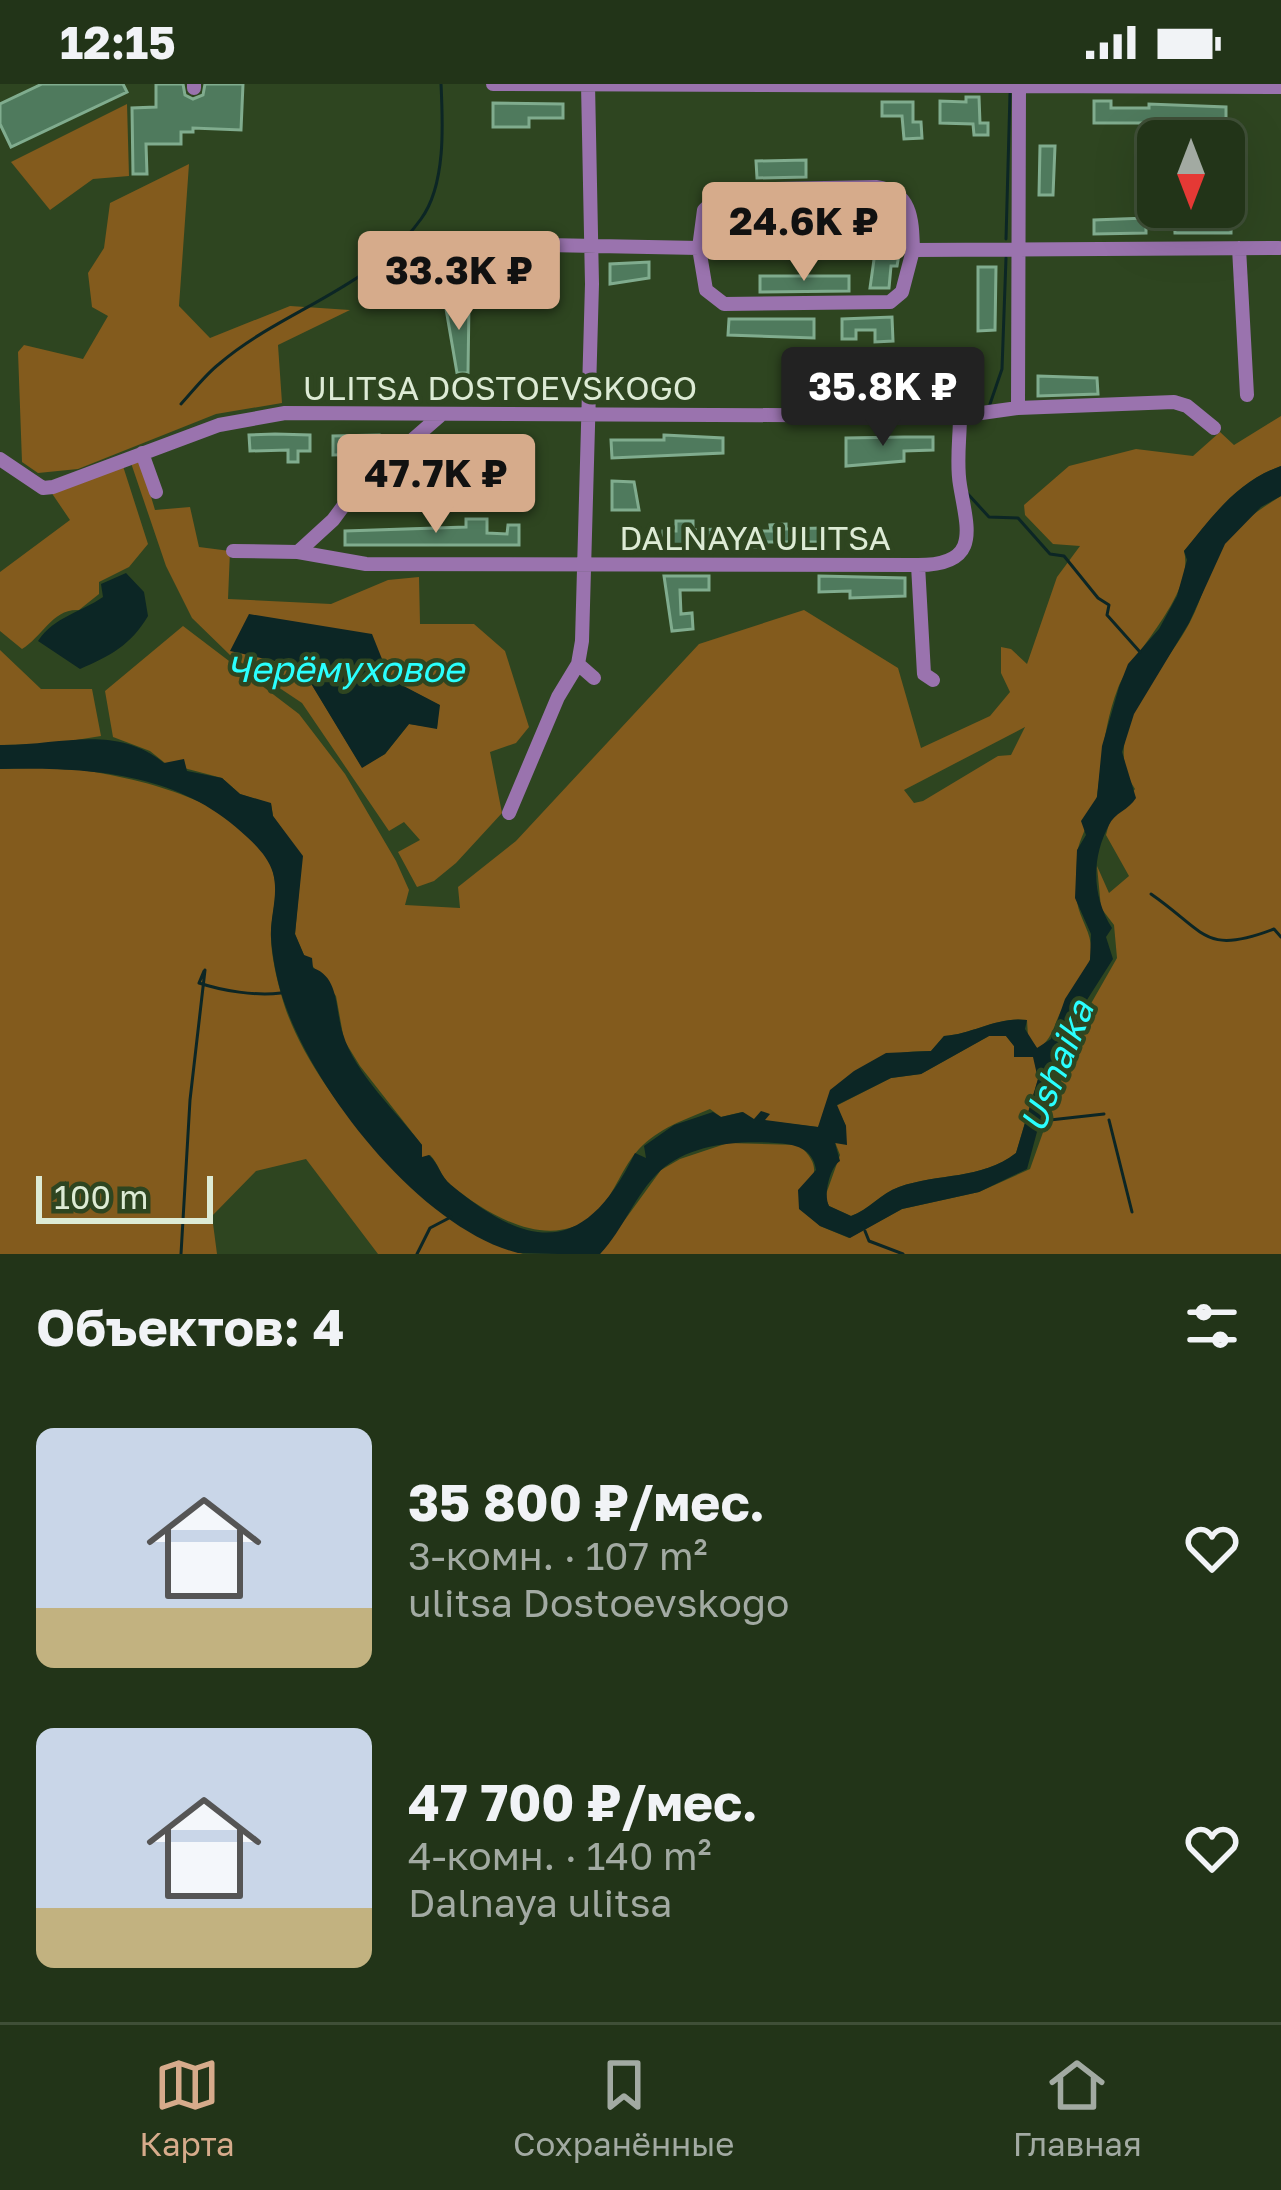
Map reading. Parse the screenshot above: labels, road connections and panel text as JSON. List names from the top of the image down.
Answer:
{
  "streets": {
    "street": ["ULITSA DOSTOEVSKOGO", "DALNAYA ULITSA"]
  },
  "water": ["Черёмуховое", "Ushaika"],
  "scale_bar": "100 m",
  "north": "bottom",
  "page": {
    "status": "12:15",
    "price": [
      "24.6K ₽",
      "33.3K ₽",
      "35.8K ₽",
      "47.7K ₽"
    ],
    "scale": "100 m",
    "heading": "Объектов: 4",
    "list": [
      {
        "name": "35 800 ₽/мес.",
        "note": "3-комн. · 107 m² · ulitsa Dostoevskogo"
      },
      {
        "name": "47 700 ₽/мес.",
        "note": "4-комн. · 140 m² · Dalnaya ulitsa"
      }
    ],
    "tabs": ["Карта", "Сохранённые", "Главная"]
  }
}
